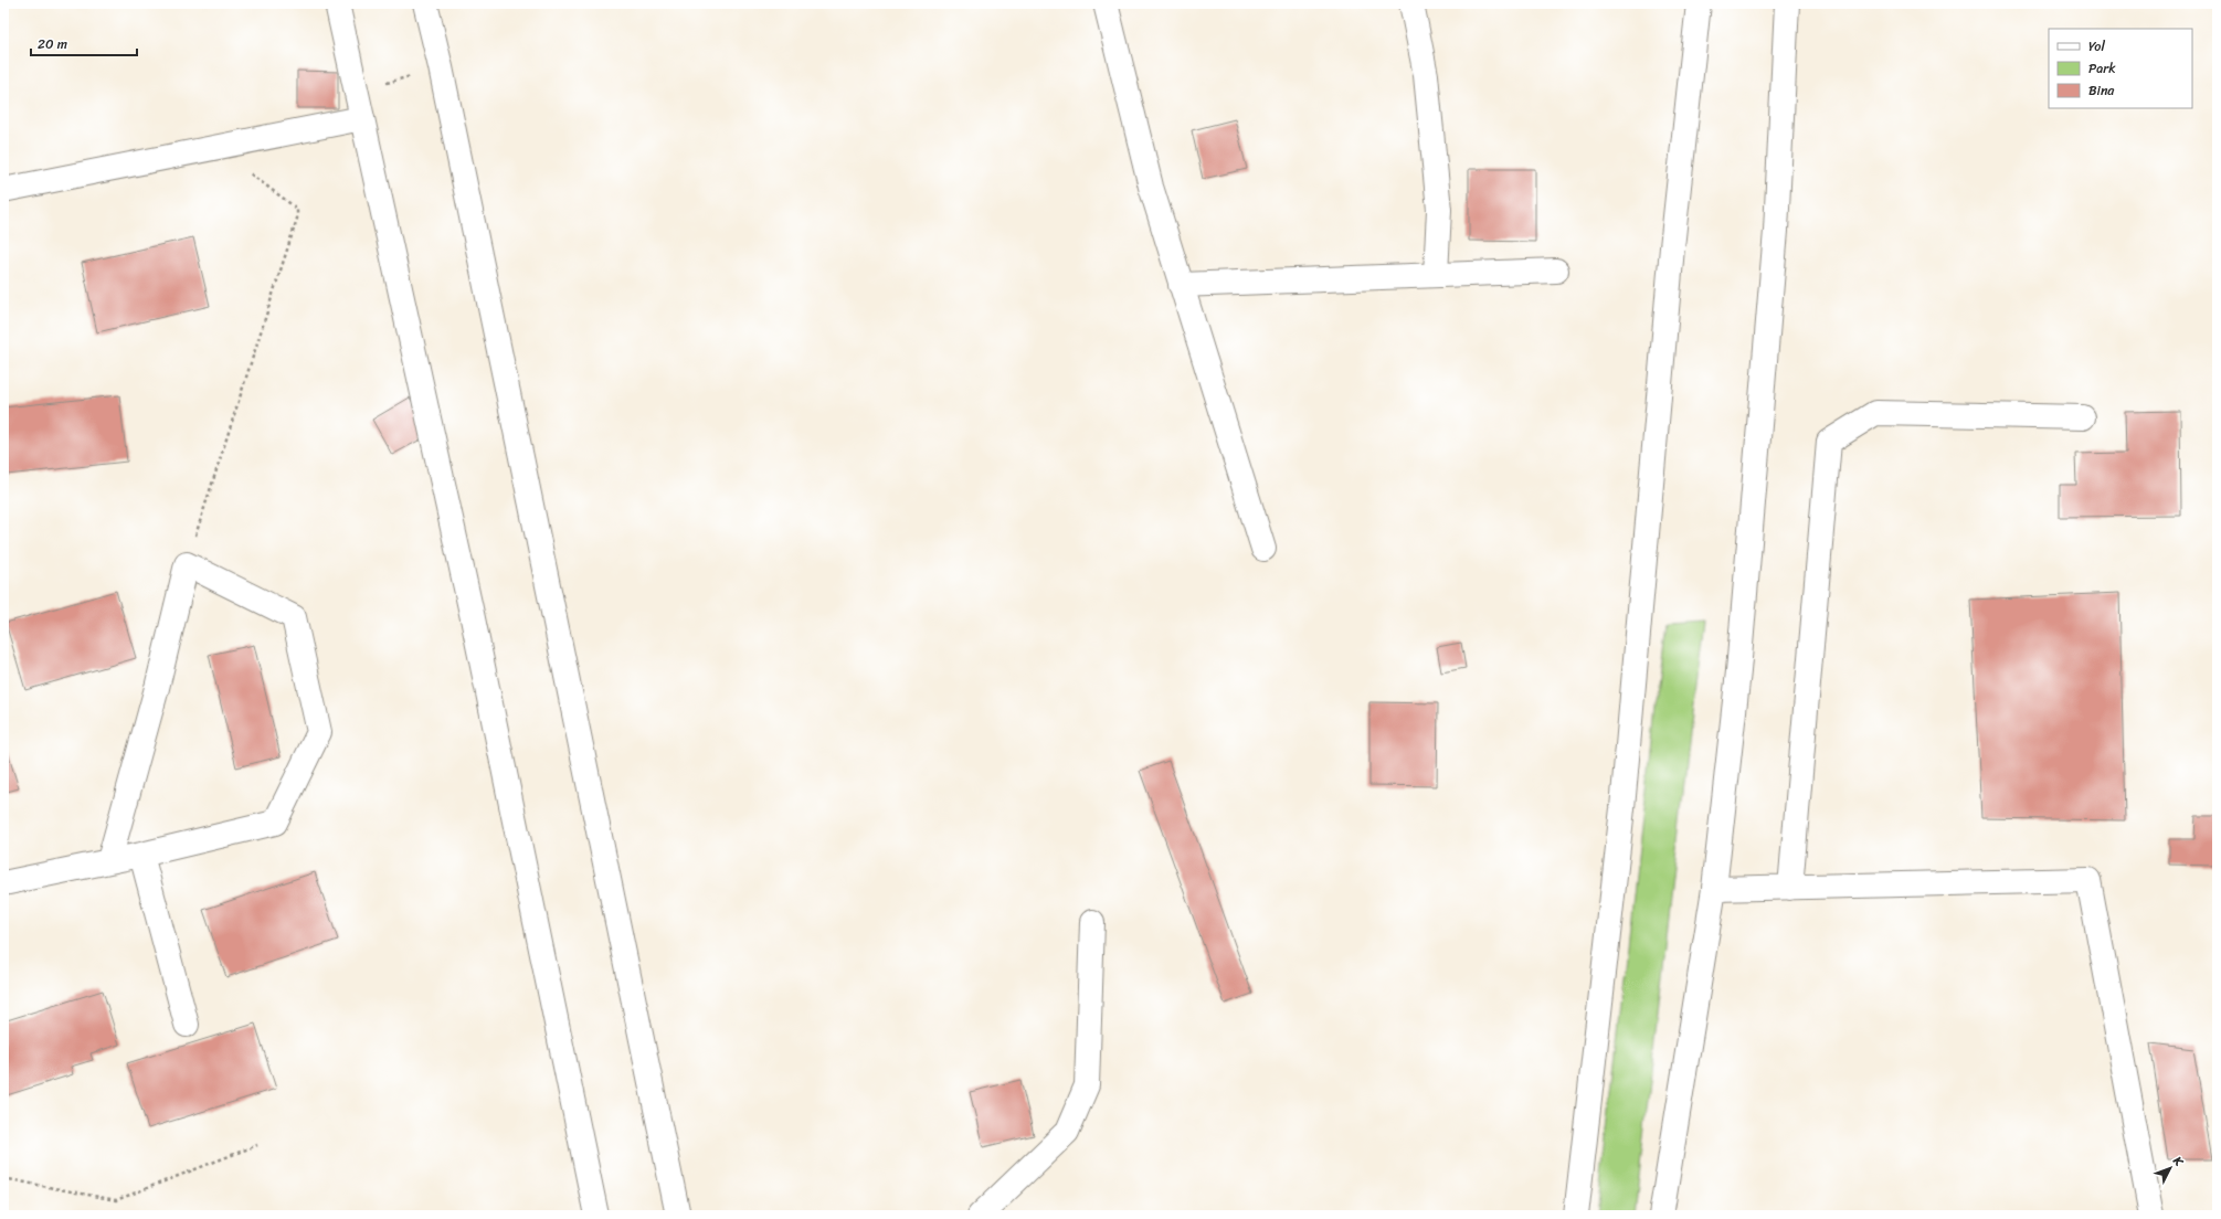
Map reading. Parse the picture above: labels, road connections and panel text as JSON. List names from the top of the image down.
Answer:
{
  "legend": ["Yol", "Park", "Bina"],
  "scale_bar": "20 m",
  "north": "top right"
}
